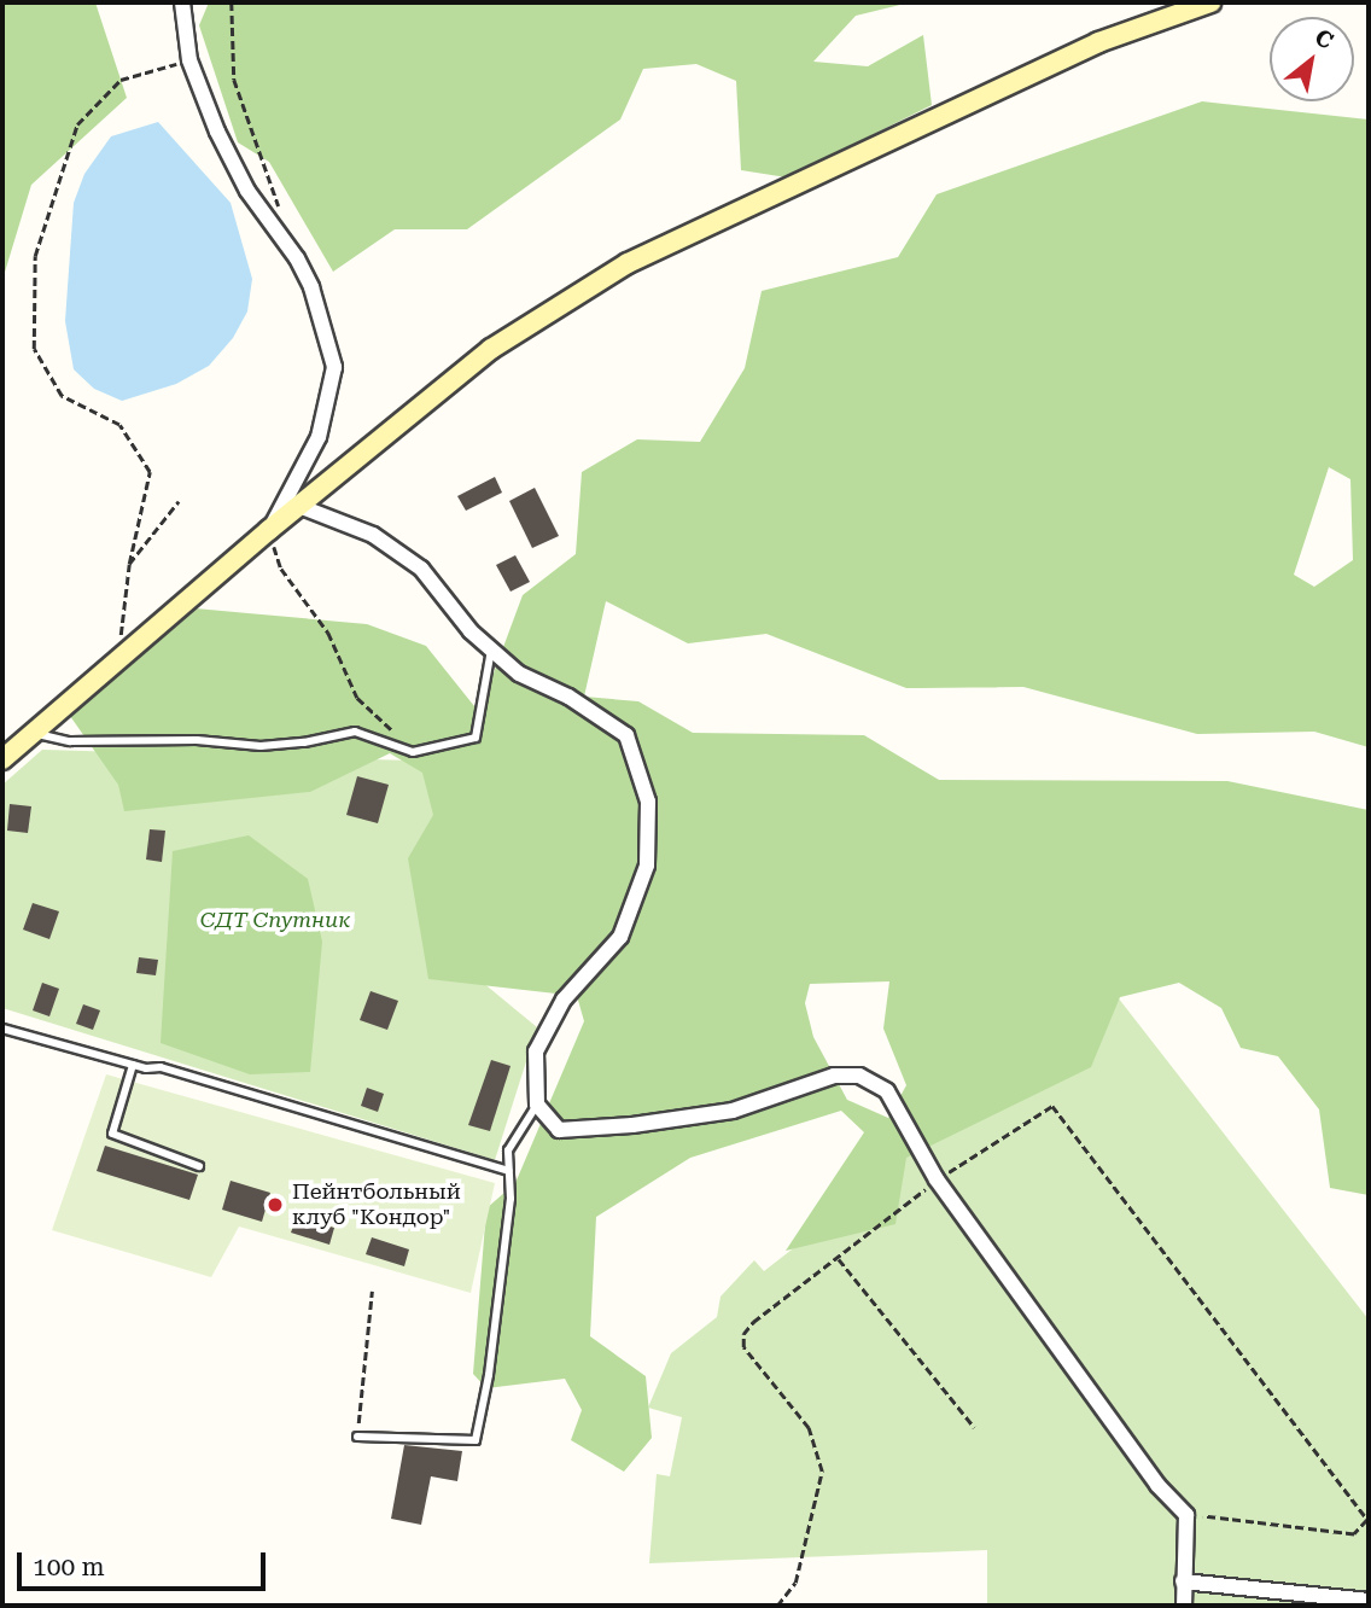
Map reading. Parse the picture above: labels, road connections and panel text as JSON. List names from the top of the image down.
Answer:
{
  "parks": ["СДТ Спутник"],
  "places": ["Пейнтбольный клуб \"Кондор\""],
  "scale_bar": "100 m",
  "north": "top right"
}
